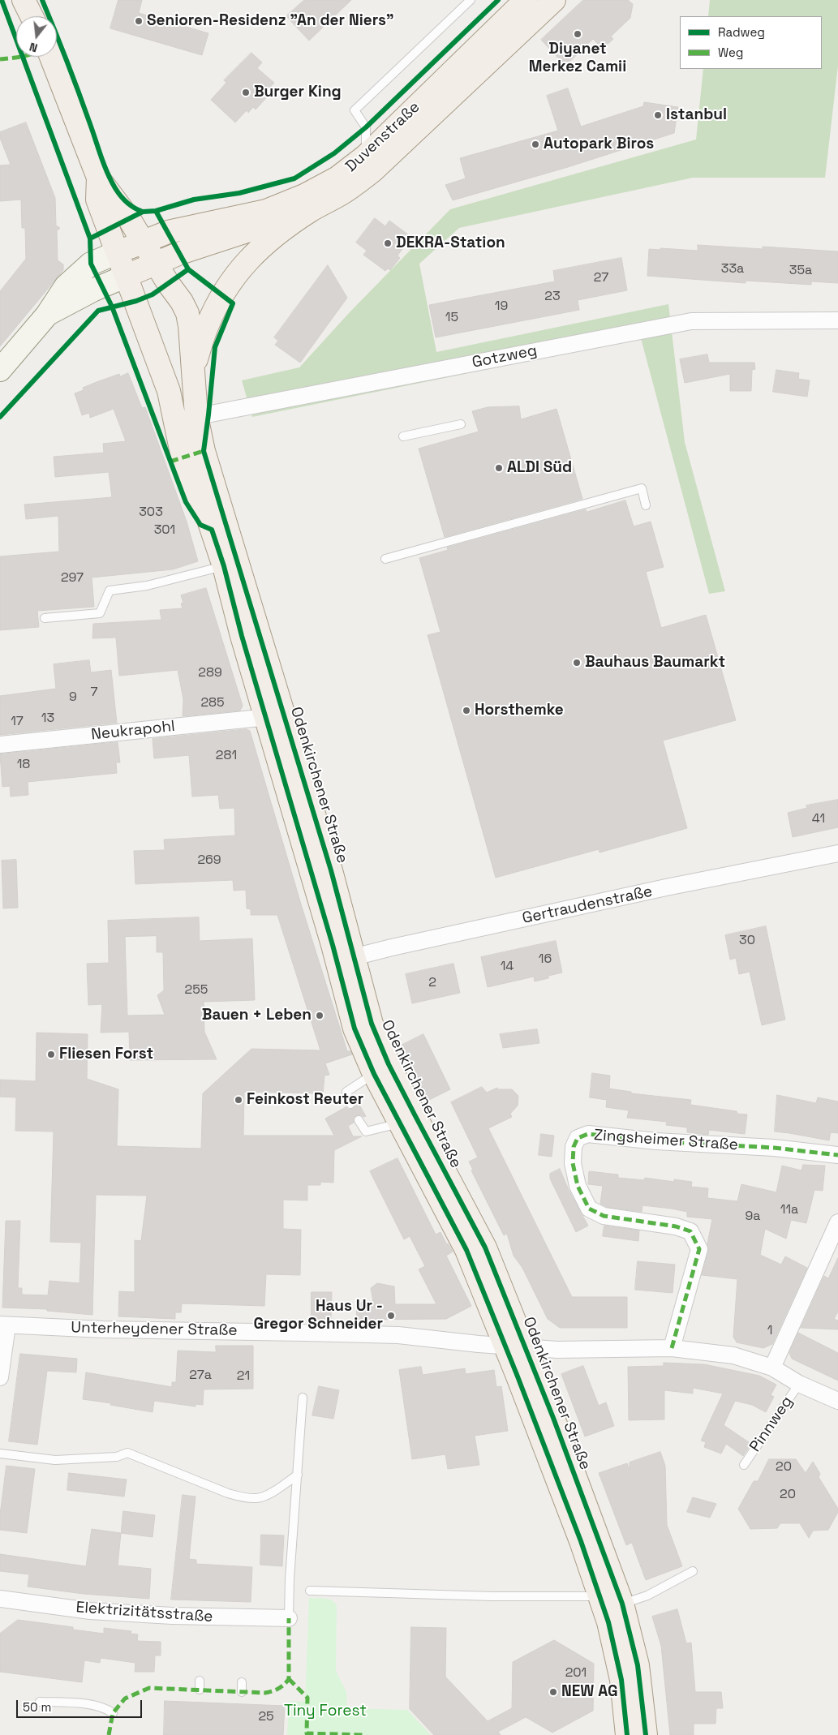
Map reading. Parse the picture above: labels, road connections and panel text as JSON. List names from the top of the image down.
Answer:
{
  "streets": {
    "main road": ["Duvenstraße", "Odenkirchener Straße"],
    "street": [
      "Gotzweg",
      "Neukrapohl",
      "Gertraudenstraße",
      "Zingsheimer Straße",
      "Unterheydener Straße",
      "Elektrizitätsstraße"
    ],
    "lane": ["Pinnweg"]
  },
  "crossings": [
    ["Duvenstraße", "Odenkirchener Straße"],
    ["Gotzweg", "Odenkirchener Straße"],
    ["Neukrapohl", "Odenkirchener Straße"],
    ["Odenkirchener Straße", "Gertraudenstraße"],
    ["Odenkirchener Straße", "Unterheydener Straße"],
    ["Zingsheimer Straße", "Unterheydener Straße"],
    ["Unterheydener Straße", "Pinnweg"]
  ],
  "parks": ["Tiny Forest"],
  "places": [
    "Senioren-Residenz \"An der Niers\"",
    "Diyanet Merkez Camii",
    "Burger King",
    "Istanbul",
    "Autopark Biros",
    "DEKRA-Station",
    "ALDI Süd",
    "Bauhaus Baumarkt",
    "Horsthemke",
    "Bauen + Leben",
    "Fliesen Forst",
    "Feinkost Reuter",
    "Haus Ur - Gregor Schneider",
    "NEW AG"
  ],
  "house_numbers": [
    "33a",
    "35a",
    "27",
    "23",
    "19",
    "15",
    "303",
    "301",
    "297",
    "289",
    "7",
    "9",
    "285",
    "13",
    "17",
    "281",
    "18",
    "41",
    "269",
    "30",
    "16",
    "14",
    "2",
    "255",
    "11a",
    "9a",
    "1",
    "27a",
    "21",
    "20",
    "20",
    "201",
    "25"
  ],
  "legend": ["Radweg", "Weg"],
  "scale_bar": "50 m",
  "north": "bottom"
}
